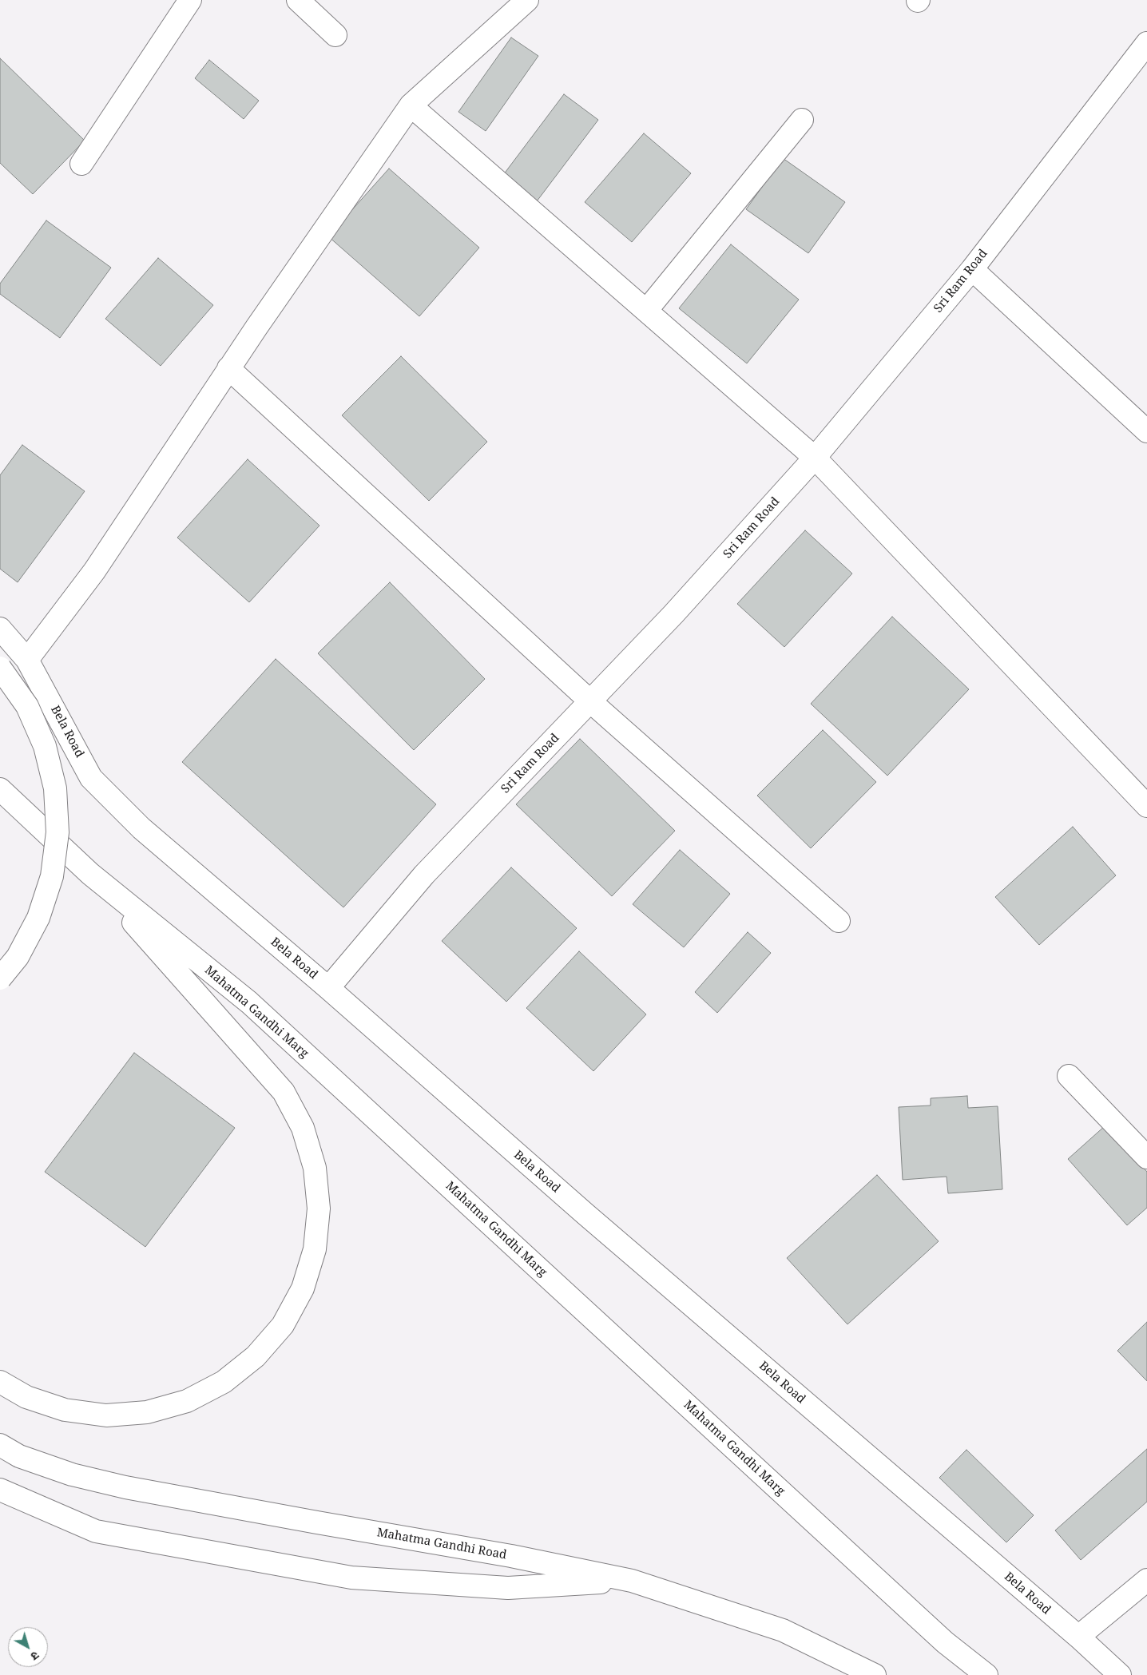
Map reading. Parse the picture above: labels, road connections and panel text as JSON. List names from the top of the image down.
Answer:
{
  "streets": {
    "main road": [
      "Sri Ram Road",
      "Bela Road",
      "Mahatma Gandhi Marg",
      "Mahatma Gandhi Road"
    ]
  },
  "crossings": [
    ["Sri Ram Road", "Bela Road"]
  ],
  "north": "bottom right"
}
